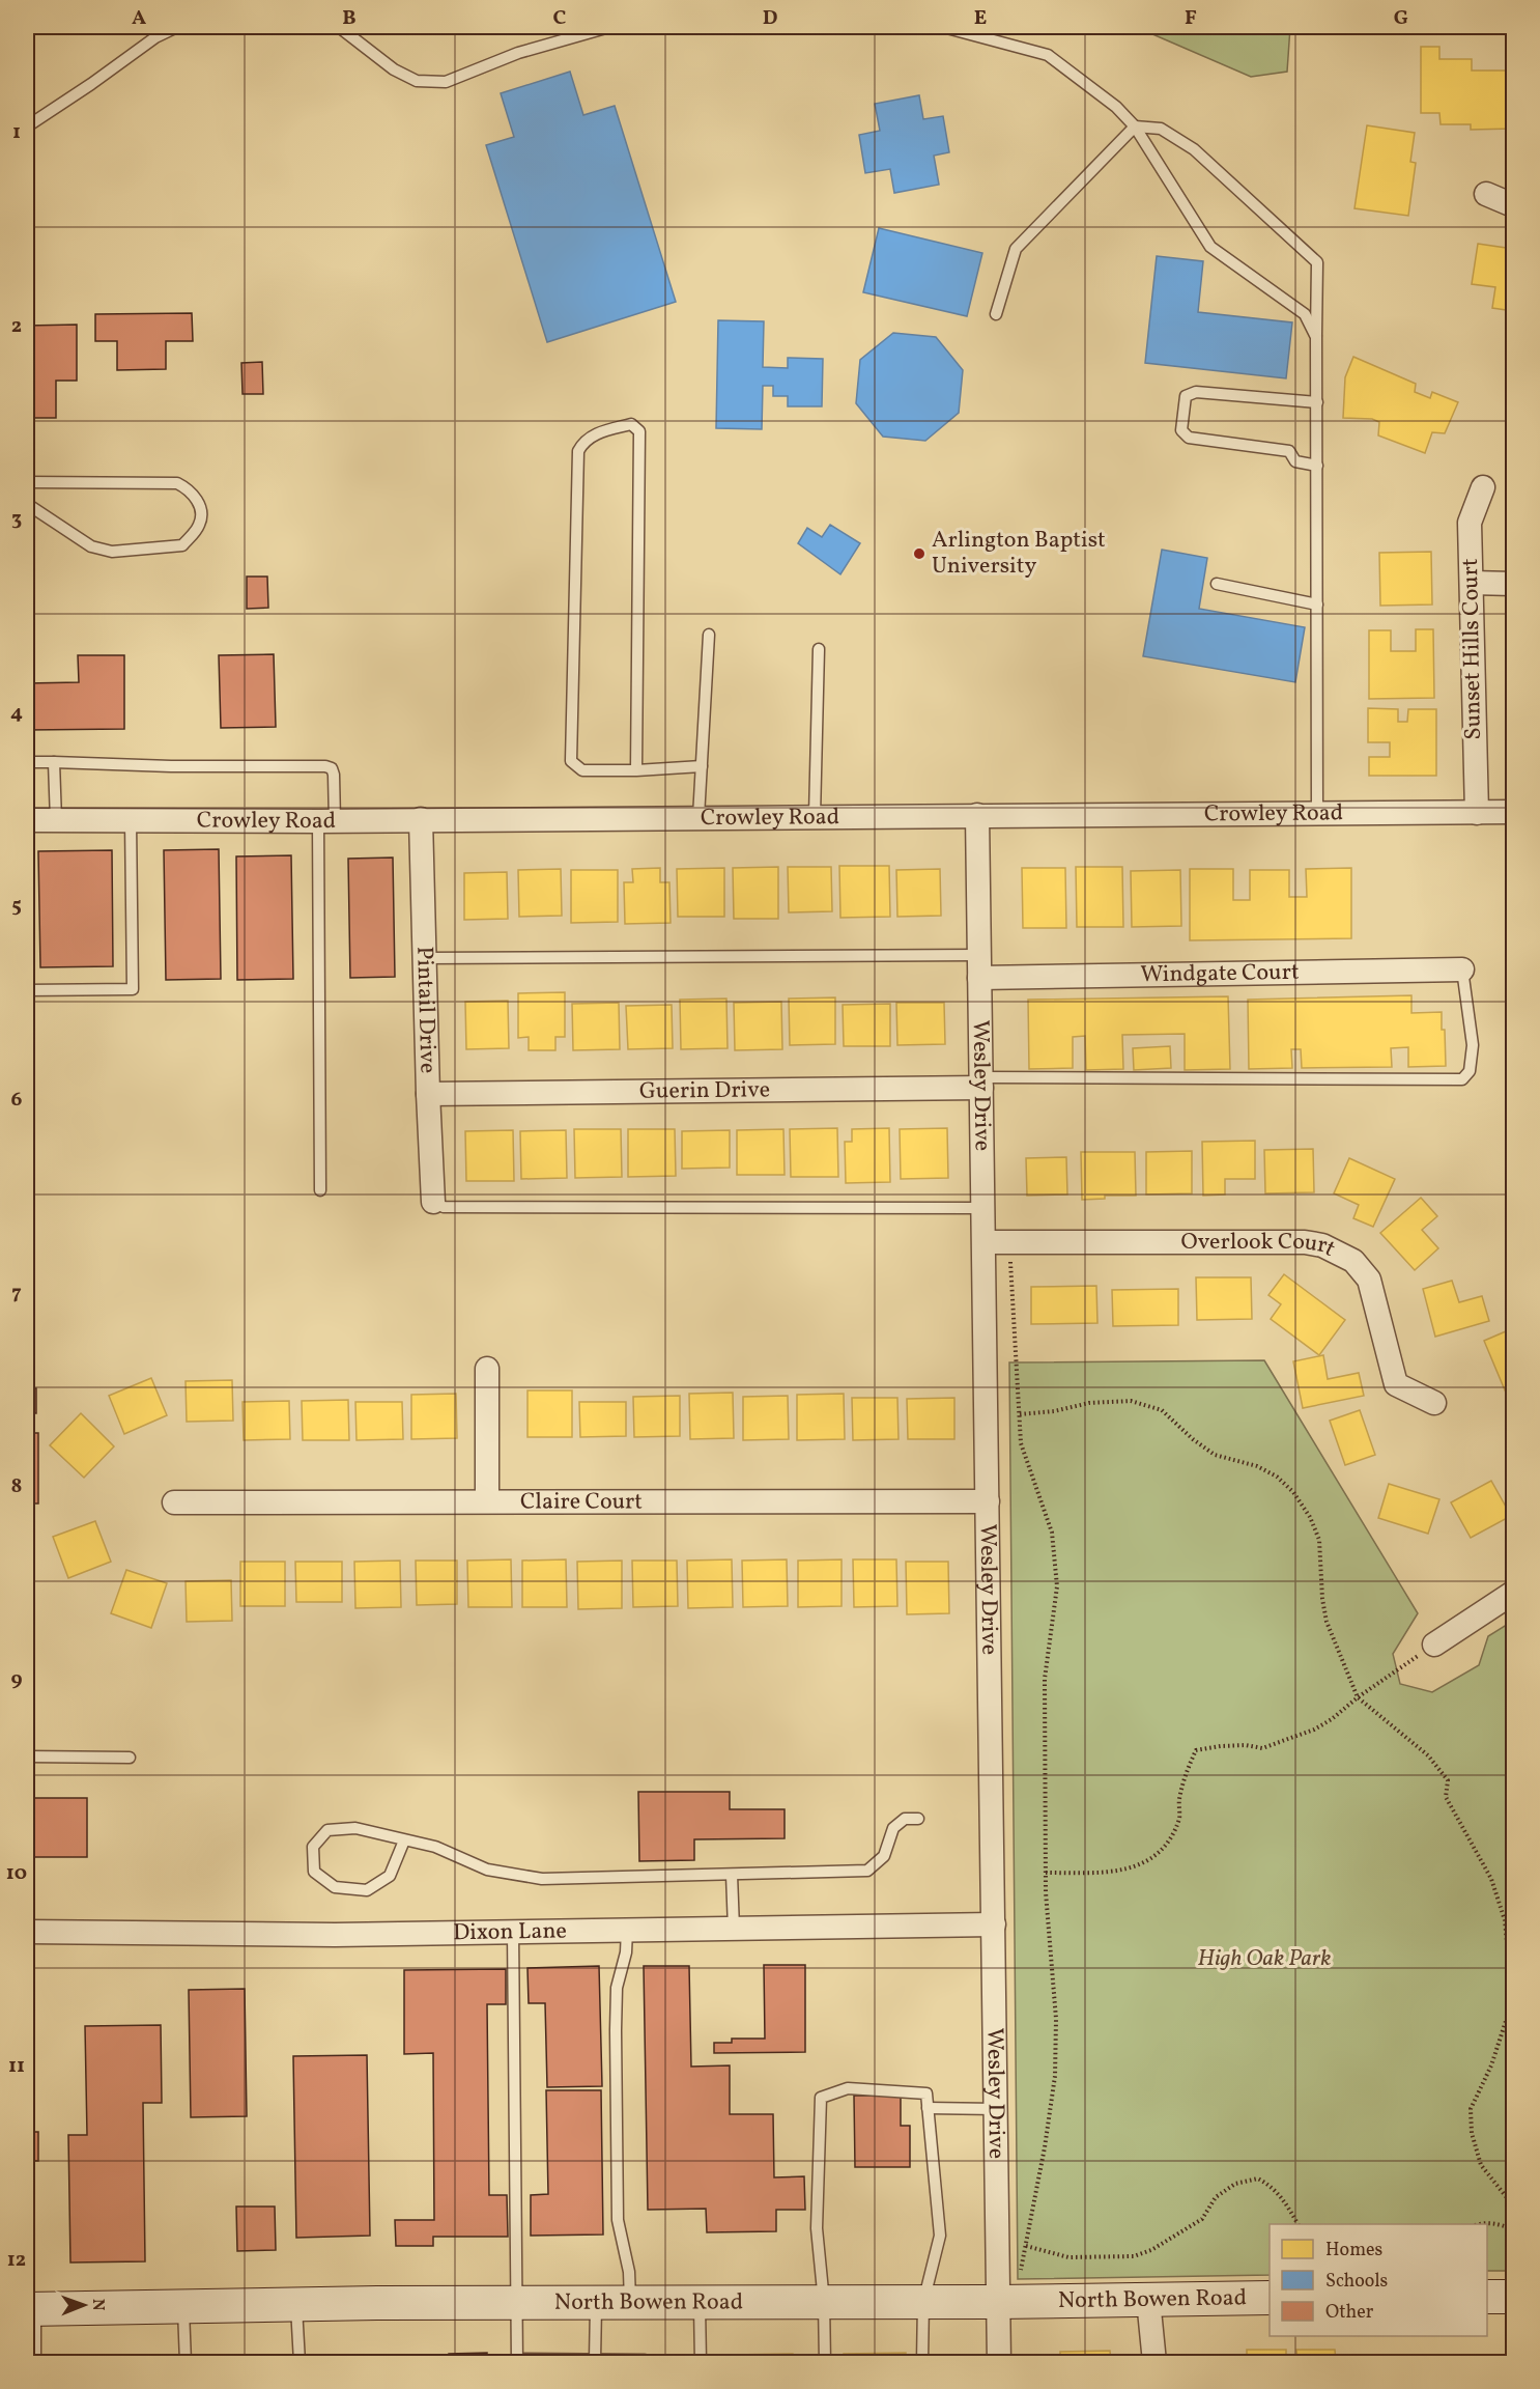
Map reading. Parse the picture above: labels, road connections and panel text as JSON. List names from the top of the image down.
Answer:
{
  "streets": {
    "street": [
      "Sunset Hills Court",
      "Crowley Road",
      "Windgate Court",
      "Pintail Drive",
      "Wesley Drive",
      "Guerin Drive",
      "Overlook Court",
      "Claire Court",
      "Dixon Lane",
      "North Bowen Road"
    ]
  },
  "crossings": [
    ["Sunset Hills Court", "Crowley Road"],
    ["Crowley Road", "Pintail Drive"],
    ["Crowley Road", "Wesley Drive"],
    ["Windgate Court", "Wesley Drive"],
    ["Pintail Drive", "Guerin Drive"],
    ["Wesley Drive", "Guerin Drive"],
    ["Wesley Drive", "Overlook Court"],
    ["Wesley Drive", "Claire Court"],
    ["Wesley Drive", "Dixon Lane"],
    ["Wesley Drive", "North Bowen Road"]
  ],
  "parks": ["High Oak Park"],
  "places": ["Arlington Baptist University"],
  "legend": ["Homes", "Schools", "Other"],
  "north": "right",
  "grid": {
    "columns": [
      "A",
      "B",
      "C",
      "D",
      "E",
      "F",
      "G"
    ],
    "rows": [
      "1",
      "2",
      "3",
      "4",
      "5",
      "6",
      "7",
      "8",
      "9",
      "10",
      "11",
      "12"
    ]
  }
}
